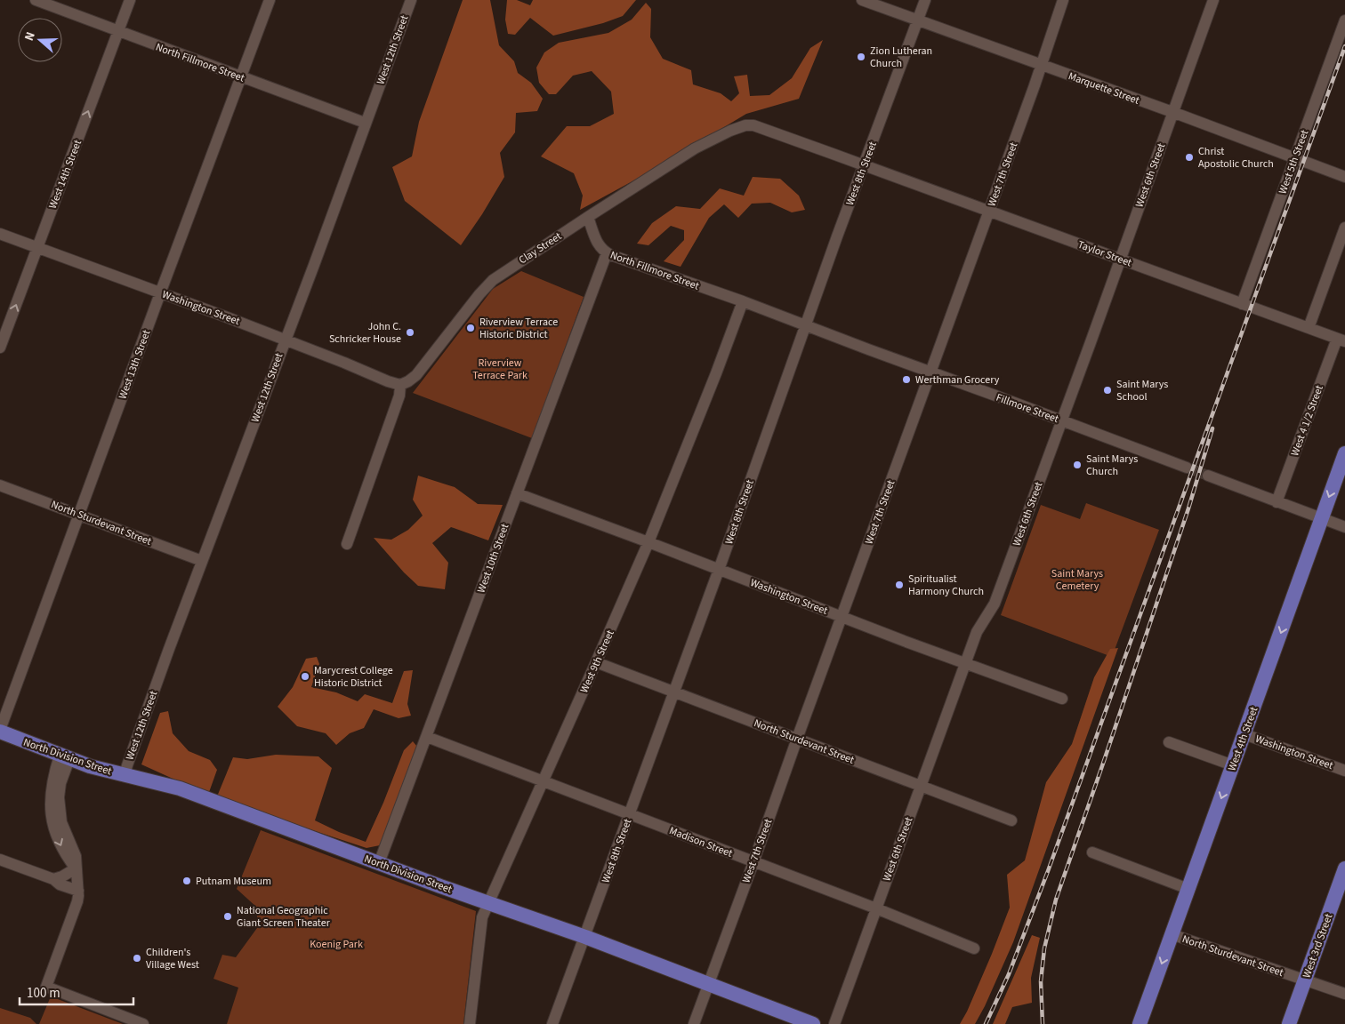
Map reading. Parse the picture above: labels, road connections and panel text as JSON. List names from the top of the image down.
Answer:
{
  "streets": {
    "main road": ["West 4th Street", "North Division Street", "West 3rd Street"],
    "street": [
      "West 12th Street",
      "North Fillmore Street",
      "Marquette Street",
      "West 5th Street",
      "West 8th Street",
      "West 14th Street",
      "West 7th Street",
      "West 6th Street",
      "Clay Street",
      "Taylor Street",
      "Washington Street",
      "West 13th Street",
      "Fillmore Street",
      "West 4 1/2 Street",
      "North Sturdevant Street",
      "West 10th Street",
      "West 9th Street",
      "Madison Street"
    ]
  },
  "crossings": [
    ["West 12th Street", "North Fillmore Street"],
    ["West 12th Street", "Washington Street"],
    ["West 12th Street", "North Sturdevant Street"],
    ["West 12th Street", "North Division Street"],
    ["North Fillmore Street", "West 14th Street"],
    ["North Fillmore Street", "Clay Street"],
    ["North Fillmore Street", "West 13th Street"],
    ["North Fillmore Street", "Fillmore Street"],
    ["North Fillmore Street", "West 10th Street"],
    ["North Fillmore Street", "West 9th Street"],
    ["Marquette Street", "West 5th Street"],
    ["Marquette Street", "West 8th Street"],
    ["Marquette Street", "West 7th Street"],
    ["Marquette Street", "West 6th Street"],
    ["West 5th Street", "Taylor Street"],
    ["West 8th Street", "Clay Street"],
    ["West 8th Street", "Taylor Street"],
    ["West 8th Street", "Washington Street"],
    ["West 8th Street", "Fillmore Street"],
    ["West 8th Street", "North Sturdevant Street"],
    ["West 8th Street", "North Division Street"],
    ["West 8th Street", "Madison Street"],
    ["West 14th Street", "Washington Street"],
    ["West 7th Street", "Taylor Street"],
    ["West 7th Street", "Washington Street"],
    ["West 7th Street", "Fillmore Street"],
    ["West 7th Street", "North Sturdevant Street"],
    ["West 7th Street", "North Division Street"],
    ["West 7th Street", "Madison Street"],
    ["West 6th Street", "Taylor Street"],
    ["West 6th Street", "Washington Street"],
    ["West 6th Street", "Fillmore Street"],
    ["West 6th Street", "North Sturdevant Street"],
    ["West 6th Street", "Madison Street"],
    ["Clay Street", "Taylor Street"],
    ["Clay Street", "Washington Street"],
    ["Taylor Street", "West 4 1/2 Street"],
    ["Washington Street", "West 13th Street"],
    ["Washington Street", "West 10th Street"],
    ["Washington Street", "West 9th Street"],
    ["Washington Street", "West 4th Street"],
    ["West 13th Street", "North Sturdevant Street"],
    ["West 13th Street", "North Division Street"],
    ["Fillmore Street", "West 9th Street"],
    ["North Sturdevant Street", "West 9th Street"],
    ["North Sturdevant Street", "West 4th Street"],
    ["North Sturdevant Street", "West 3rd Street"],
    ["West 10th Street", "North Division Street"],
    ["West 10th Street", "Madison Street"],
    ["West 9th Street", "North Division Street"],
    ["West 9th Street", "Madison Street"]
  ],
  "one_way": ["West 14th Street", "West 4th Street"],
  "parks": ["Riverview Terrace Park", "Saint Marys Cemetery", "Koenig Park"],
  "places": [
    "Zion Lutheran Church",
    "Christ Apostolic Church",
    "Riverview Terrace Historic District",
    "John C. Schricker House",
    "Werthman Grocery",
    "Saint Marys School",
    "Saint Marys Church",
    "Spiritualist Harmony Church",
    "Marycrest College Historic District",
    "Putnam Museum",
    "National Geographic Giant Screen Theater",
    "Children's Village West"
  ],
  "scale_bar": "100 m",
  "north": "left"
}
